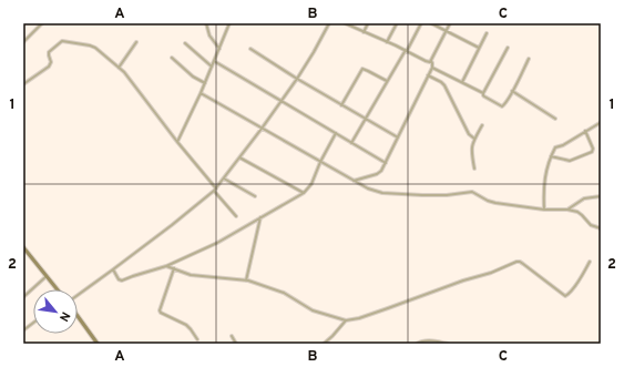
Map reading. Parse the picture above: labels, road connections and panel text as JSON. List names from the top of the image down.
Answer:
{
  "north": "bottom right",
  "grid": {
    "columns": ["A", "B", "C"],
    "rows": ["1", "2"]
  }
}
